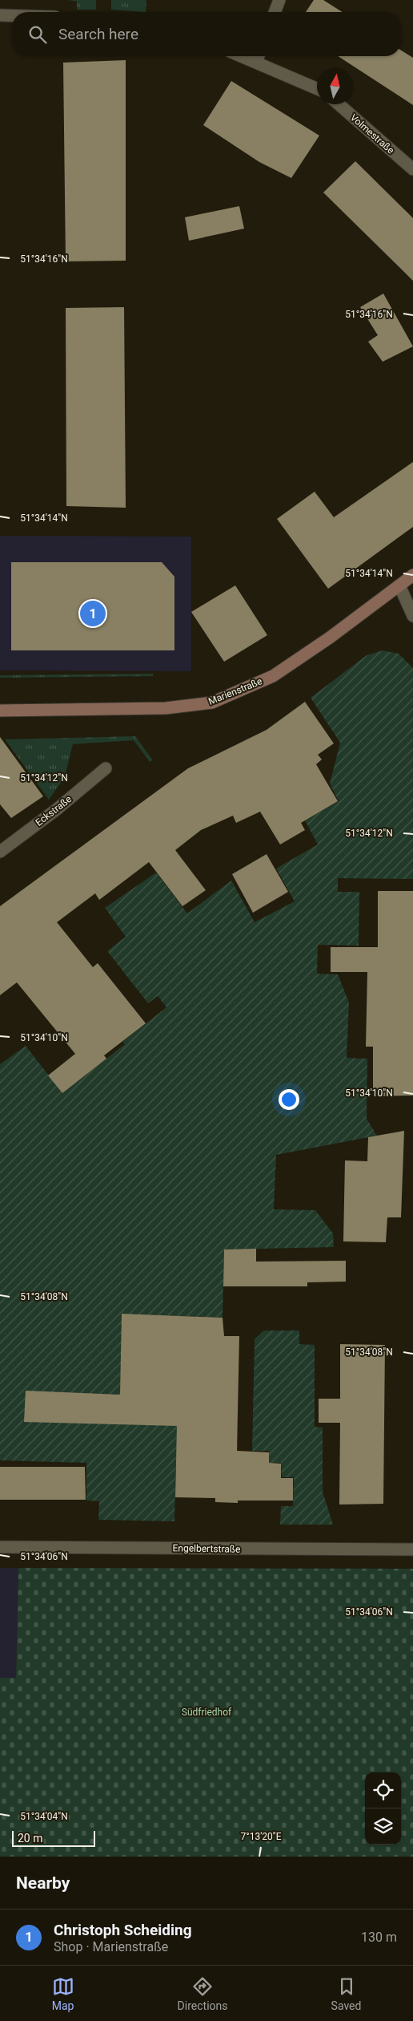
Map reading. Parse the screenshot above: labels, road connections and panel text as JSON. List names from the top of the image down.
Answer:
{
  "streets": {
    "street": [
      "Volmestraße",
      "Marienstraße",
      "Eckstraße",
      "Engelbertstraße"
    ]
  },
  "parks": ["Südfriedhof"],
  "scale_bar": "20 m",
  "north": "top",
  "page": {
    "search": "Search here",
    "pins": "1",
    "scale": "20 m",
    "heading": "Nearby",
    "list": [
      {
        "mark": "1",
        "name": "Christoph Scheiding",
        "note": "Shop · Marienstraße",
        "value": "130 m"
      }
    ],
    "nav": ["Map", "Directions", "Saved"]
  },
  "coordinates": [
    "51°34'16\"N",
    "51°34'14\"N",
    "51°34'12\"N",
    "51°34'10\"N",
    "51°34'08\"N",
    "51°34'06\"N",
    "51°34'04\"N",
    "7°13'20\"E"
  ]
}
